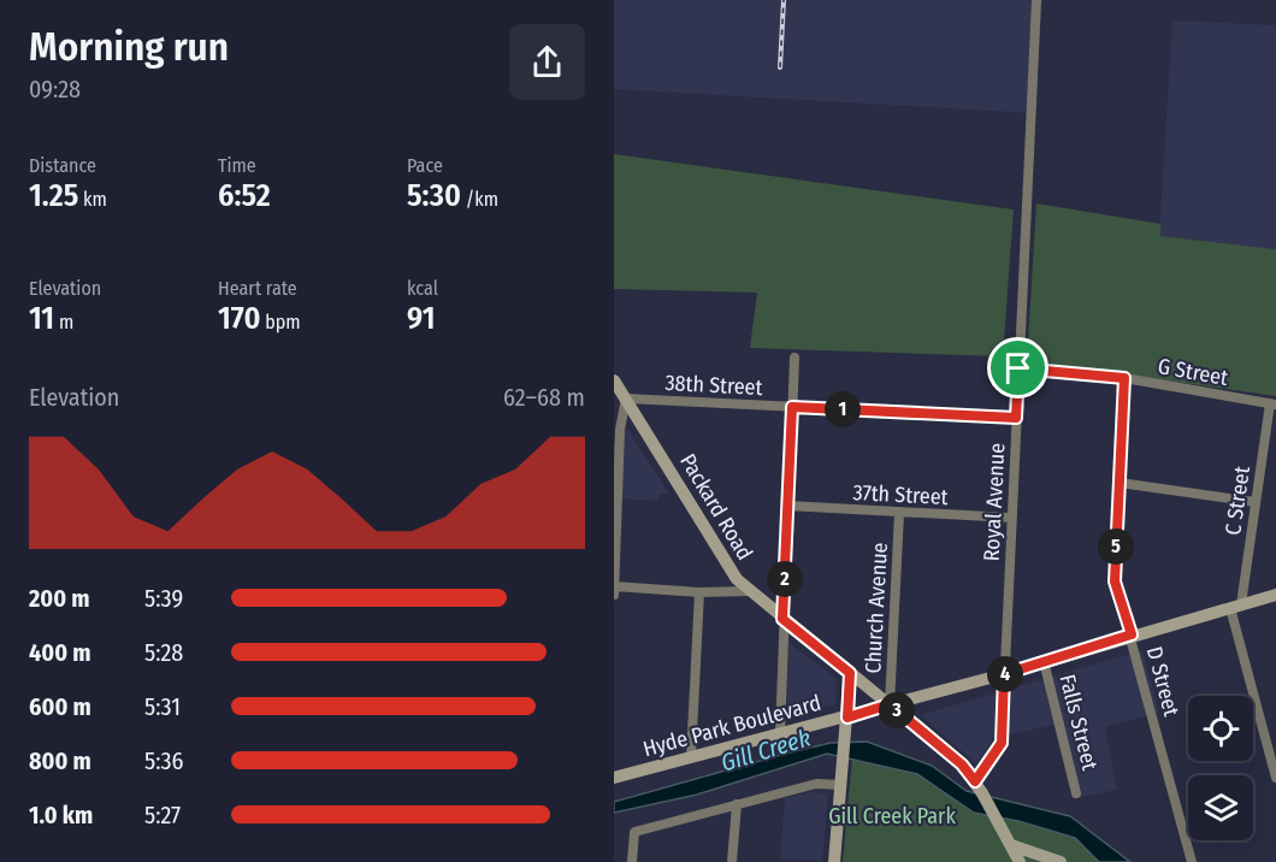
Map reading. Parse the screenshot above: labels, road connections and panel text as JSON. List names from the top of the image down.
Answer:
{
  "streets": {
    "street": [
      "G Street",
      "38th Street",
      "37th Street",
      "C Street",
      "Royal Avenue",
      "Packard Road",
      "Church Avenue",
      "D Street",
      "Falls Street",
      "Hyde Park Boulevard"
    ]
  },
  "crossings": [
    ["G Street", "C Street"],
    ["G Street", "Royal Avenue"],
    ["G Street", "D Street"],
    ["38th Street", "Royal Avenue"],
    ["38th Street", "Packard Road"],
    ["37th Street", "Royal Avenue"],
    ["37th Street", "Church Avenue"],
    ["C Street", "Hyde Park Boulevard"],
    ["Royal Avenue", "Packard Road"],
    ["Royal Avenue", "Hyde Park Boulevard"],
    ["Packard Road", "Church Avenue"],
    ["Packard Road", "Hyde Park Boulevard"],
    ["Church Avenue", "Hyde Park Boulevard"],
    ["D Street", "Hyde Park Boulevard"],
    ["Falls Street", "Hyde Park Boulevard"]
  ],
  "water": ["Gill Creek"],
  "parks": ["Gill Creek Park"],
  "page": {
    "heading": ["Morning run", "09:28"],
    "stats": [
      ["Distance", "1.25 km"],
      ["Time", "6:52"],
      ["Pace", "5:30 /km"],
      ["Elevation", "11 m"],
      ["Heart rate", "170 bpm"],
      ["kcal", "91"]
    ],
    "chart": ["Elevation", "62–68 m"],
    "pins": [
      "1",
      "5",
      "2",
      "4",
      "3"
    ],
    "list": [
      {
        "name": "200 m",
        "note": "5:39"
      },
      {
        "name": "400 m",
        "note": "5:28"
      },
      {
        "name": "600 m",
        "note": "5:31"
      },
      {
        "name": "800 m",
        "note": "5:36"
      },
      {
        "name": "1.0 km",
        "note": "5:27"
      }
    ]
  }
}
